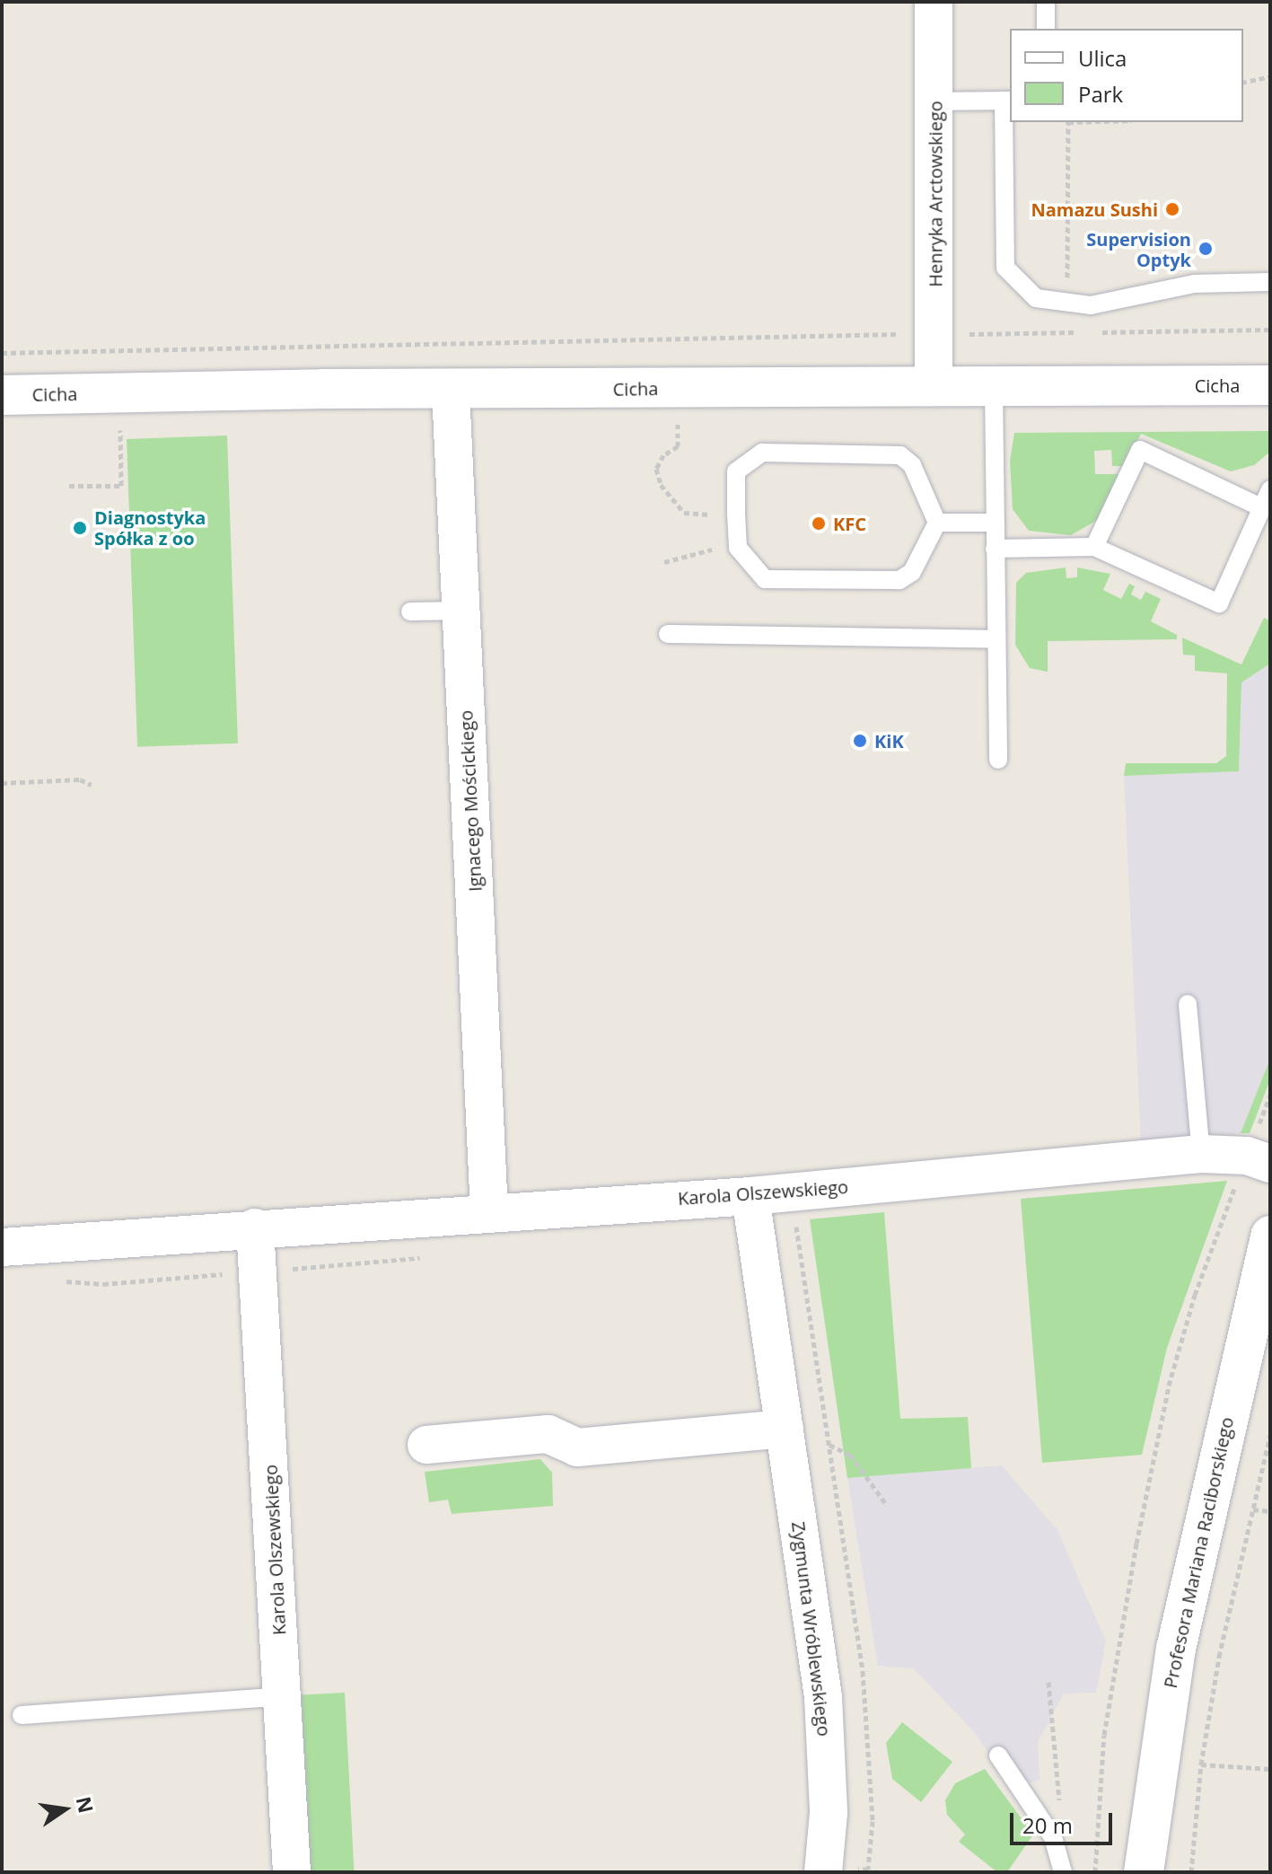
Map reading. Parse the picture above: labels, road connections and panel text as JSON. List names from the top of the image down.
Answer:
{
  "streets": {
    "street": [
      "Henryka Arctowskiego",
      "Cicha",
      "Ignacego Mościckiego",
      "Karola Olszewskiego",
      "Profesora Mariana Raciborskiego",
      "Zygmunta Wróblewskiego"
    ]
  },
  "crossings": [
    ["Henryka Arctowskiego", "Cicha"],
    ["Cicha", "Ignacego Mościckiego"],
    ["Ignacego Mościckiego", "Karola Olszewskiego"],
    ["Karola Olszewskiego", "Zygmunta Wróblewskiego"]
  ],
  "places": [
    "Namazu Sushi",
    "Supervision Optyk",
    "KFC",
    "Diagnostyka Spółka z oo",
    "KiK"
  ],
  "legend": ["Ulica", "Park"],
  "scale_bar": "20 m",
  "north": "right"
}
